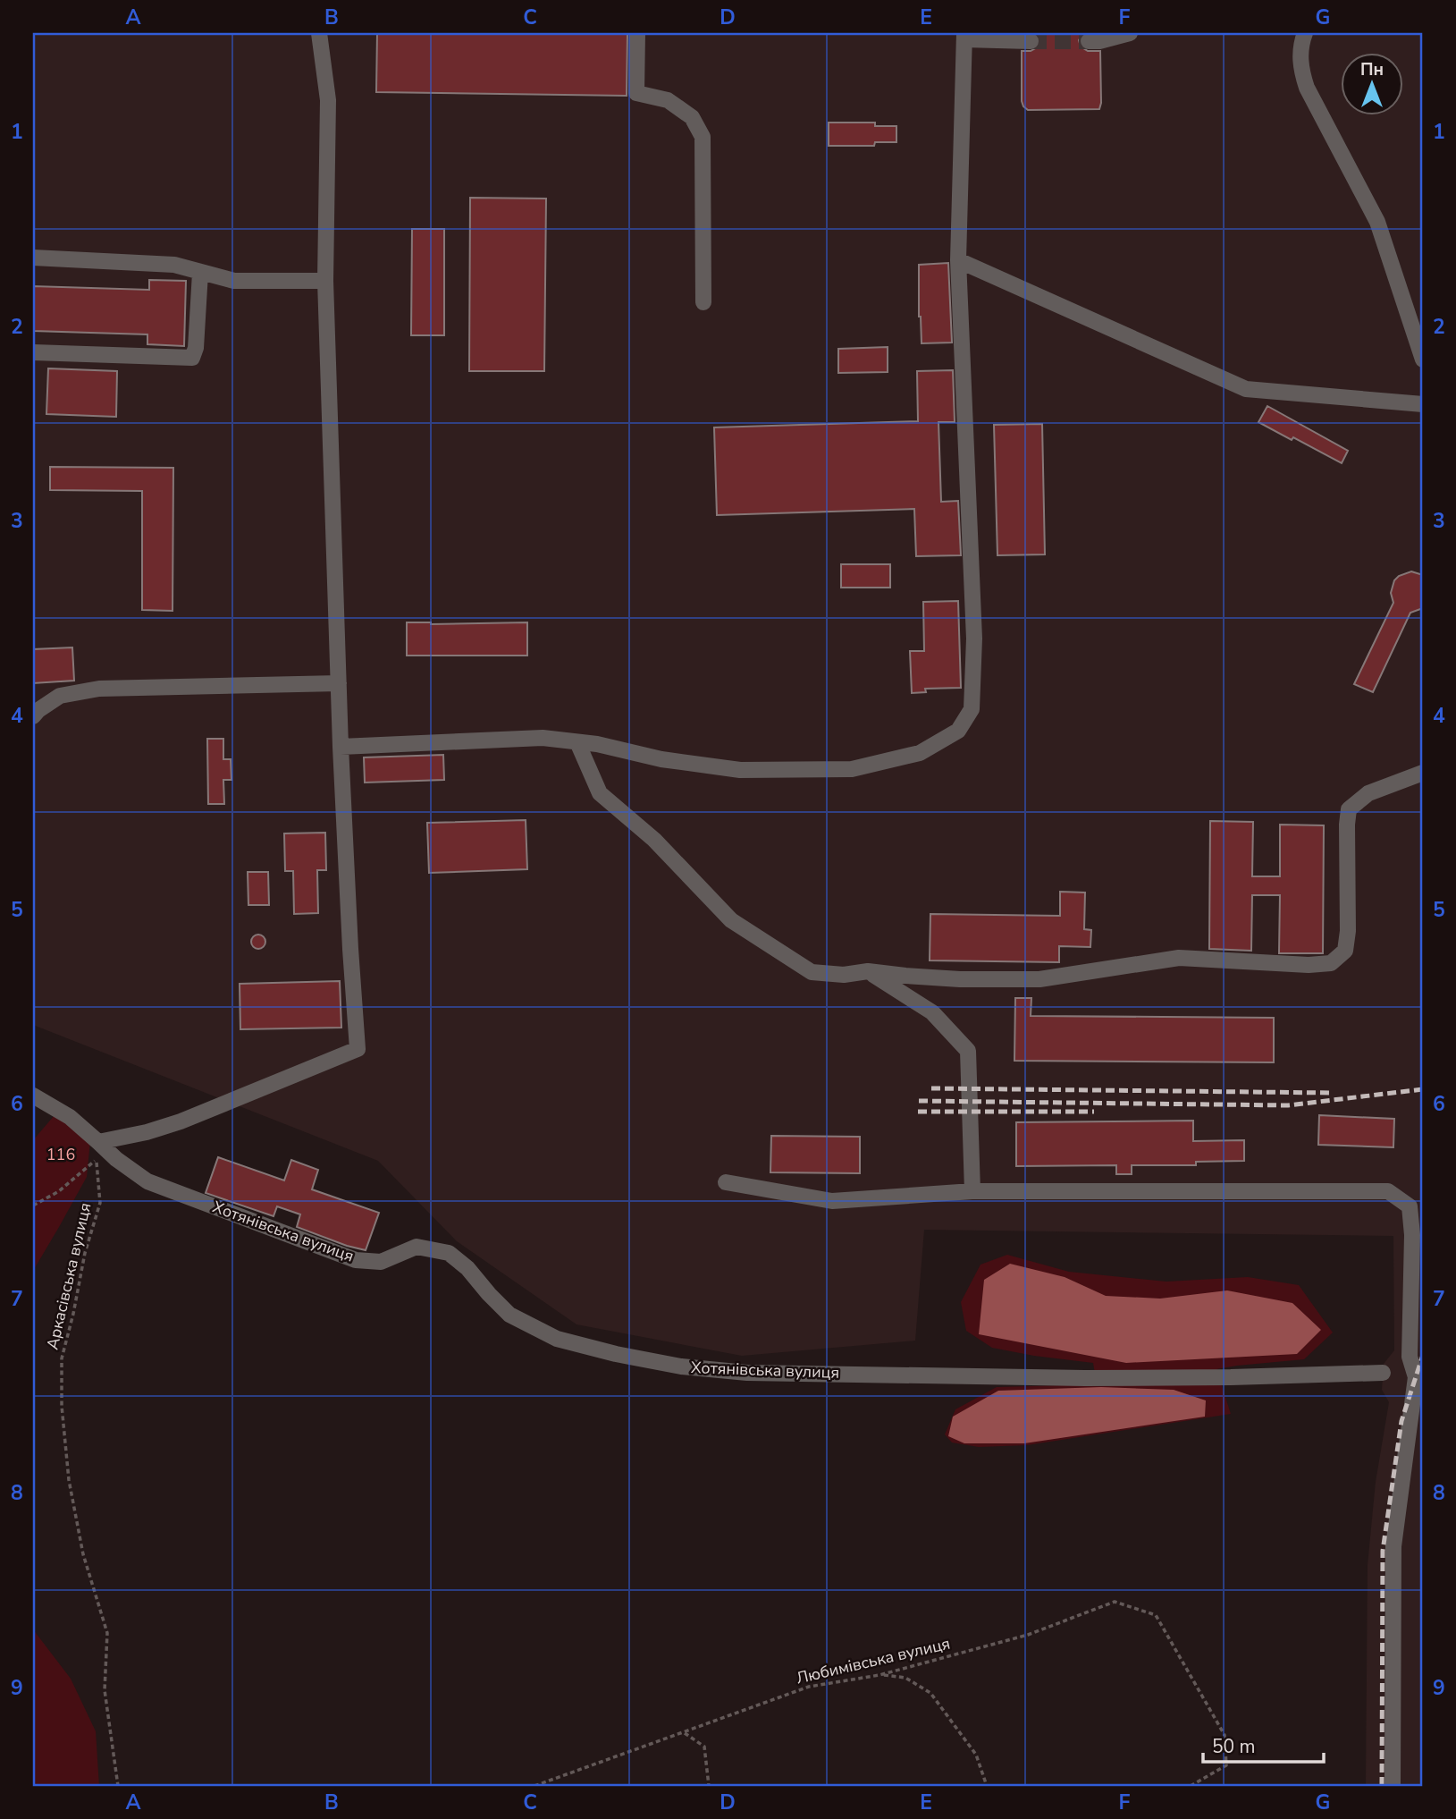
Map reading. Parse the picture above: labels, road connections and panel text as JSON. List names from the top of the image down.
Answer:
{
  "streets": {
    "lane": ["Хотянівська вулиця"],
    "path": ["Аркасівська вулиця", "Любимівська вулиця"]
  },
  "parks": ["116"],
  "scale_bar": "50 m",
  "north": "top",
  "grid": {
    "columns": [
      "A",
      "B",
      "C",
      "D",
      "E",
      "F",
      "G"
    ],
    "rows": [
      "1",
      "2",
      "3",
      "4",
      "5",
      "6",
      "7",
      "8",
      "9"
    ]
  }
}
